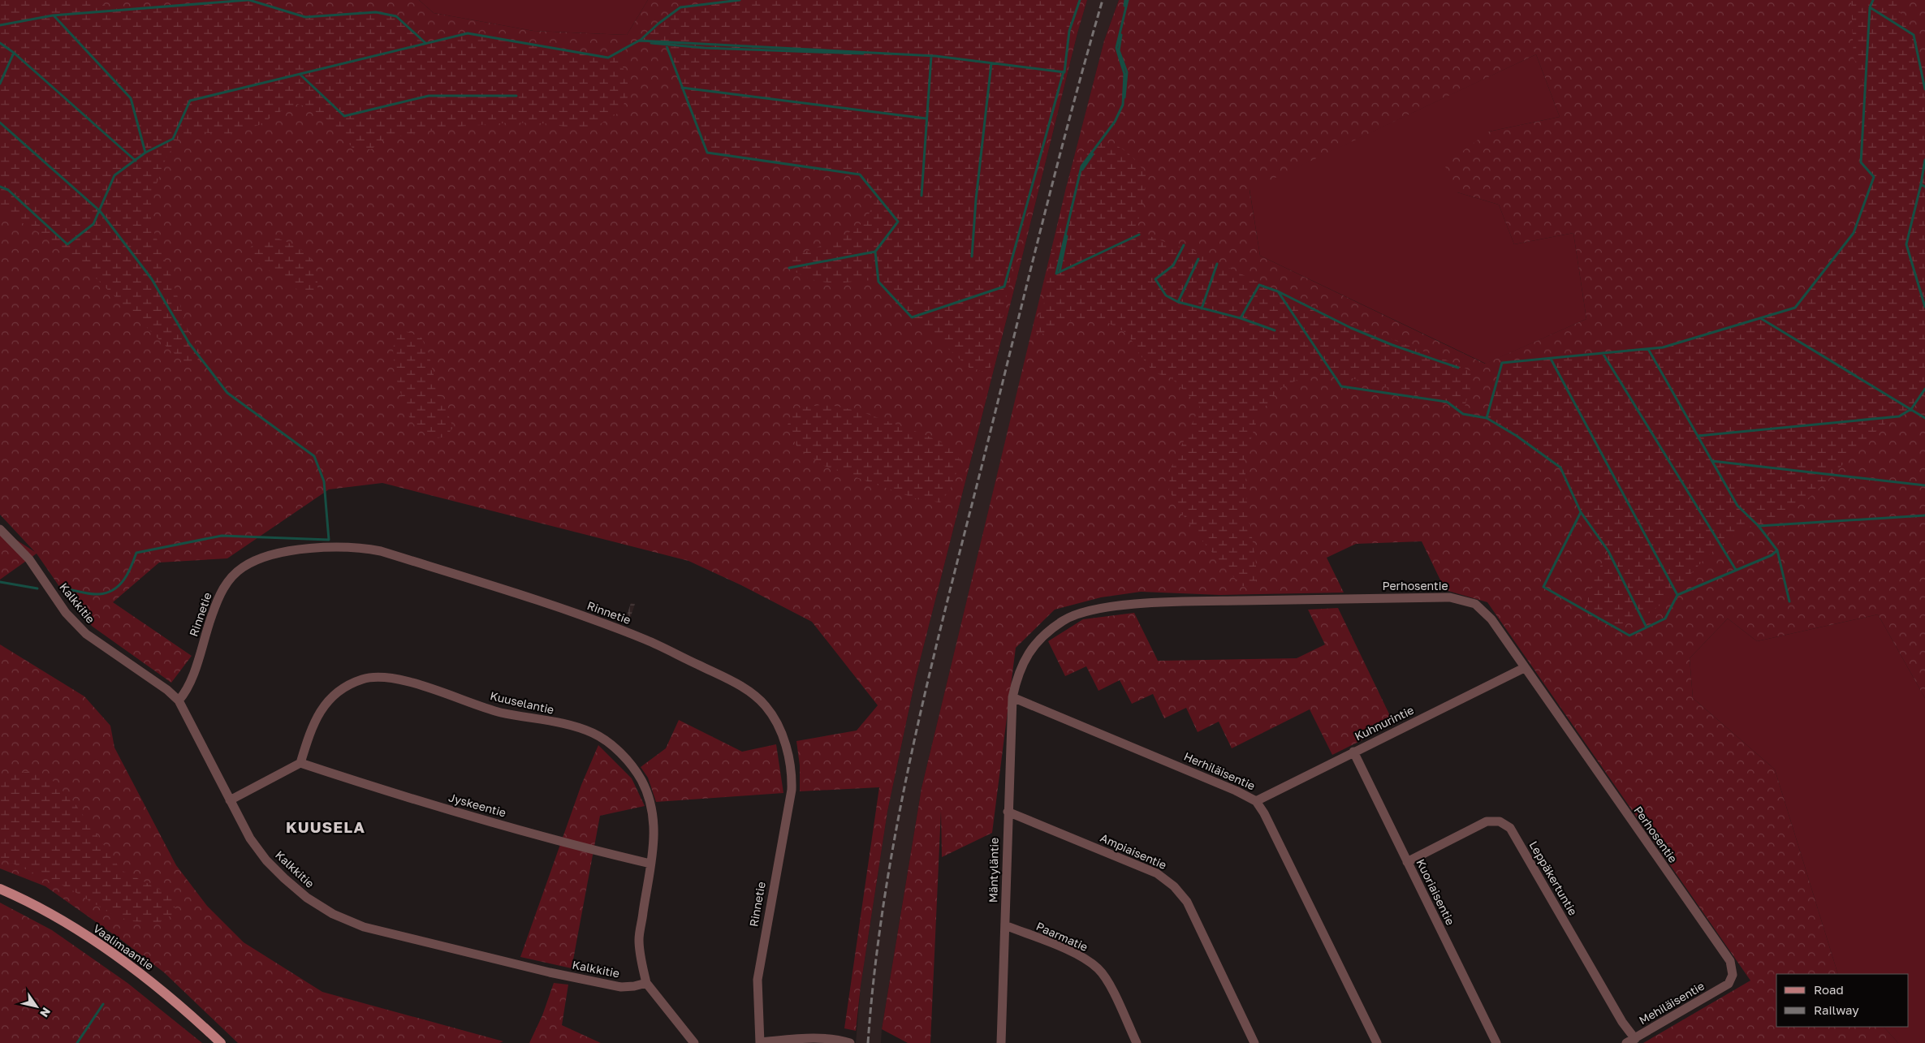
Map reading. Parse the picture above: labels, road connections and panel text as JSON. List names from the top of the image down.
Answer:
{
  "streets": {
    "main road": ["Vaalimaantie"],
    "street": [
      "Perhosentie",
      "Kalkkitie",
      "Rinnetie",
      "Kuuselantie",
      "Kuhnurintie",
      "Herhiläisentie",
      "Jyskeentie",
      "Ampiaisentie",
      "Mäntyläntie",
      "Leppäkertuntie",
      "Kuoriaisentie",
      "Paarmatie",
      "Mehiläisentie"
    ]
  },
  "crossings": [
    ["Perhosentie", "Kuhnurintie"],
    ["Perhosentie", "Herhiläisentie"],
    ["Perhosentie", "Mäntyläntie"],
    ["Perhosentie", "Mehiläisentie"],
    ["Kalkkitie", "Rinnetie"],
    ["Kalkkitie", "Kuuselantie"],
    ["Kuuselantie", "Jyskeentie"],
    ["Kuhnurintie", "Herhiläisentie"],
    ["Kuhnurintie", "Kuoriaisentie"],
    ["Herhiläisentie", "Mäntyläntie"],
    ["Ampiaisentie", "Mäntyläntie"],
    ["Mäntyläntie", "Paarmatie"],
    ["Leppäkertuntie", "Kuoriaisentie"],
    ["Leppäkertuntie", "Mehiläisentie"]
  ],
  "districts": ["KUUSELA"],
  "legend": ["Road", "Railway"],
  "north": "bottom right"
}
